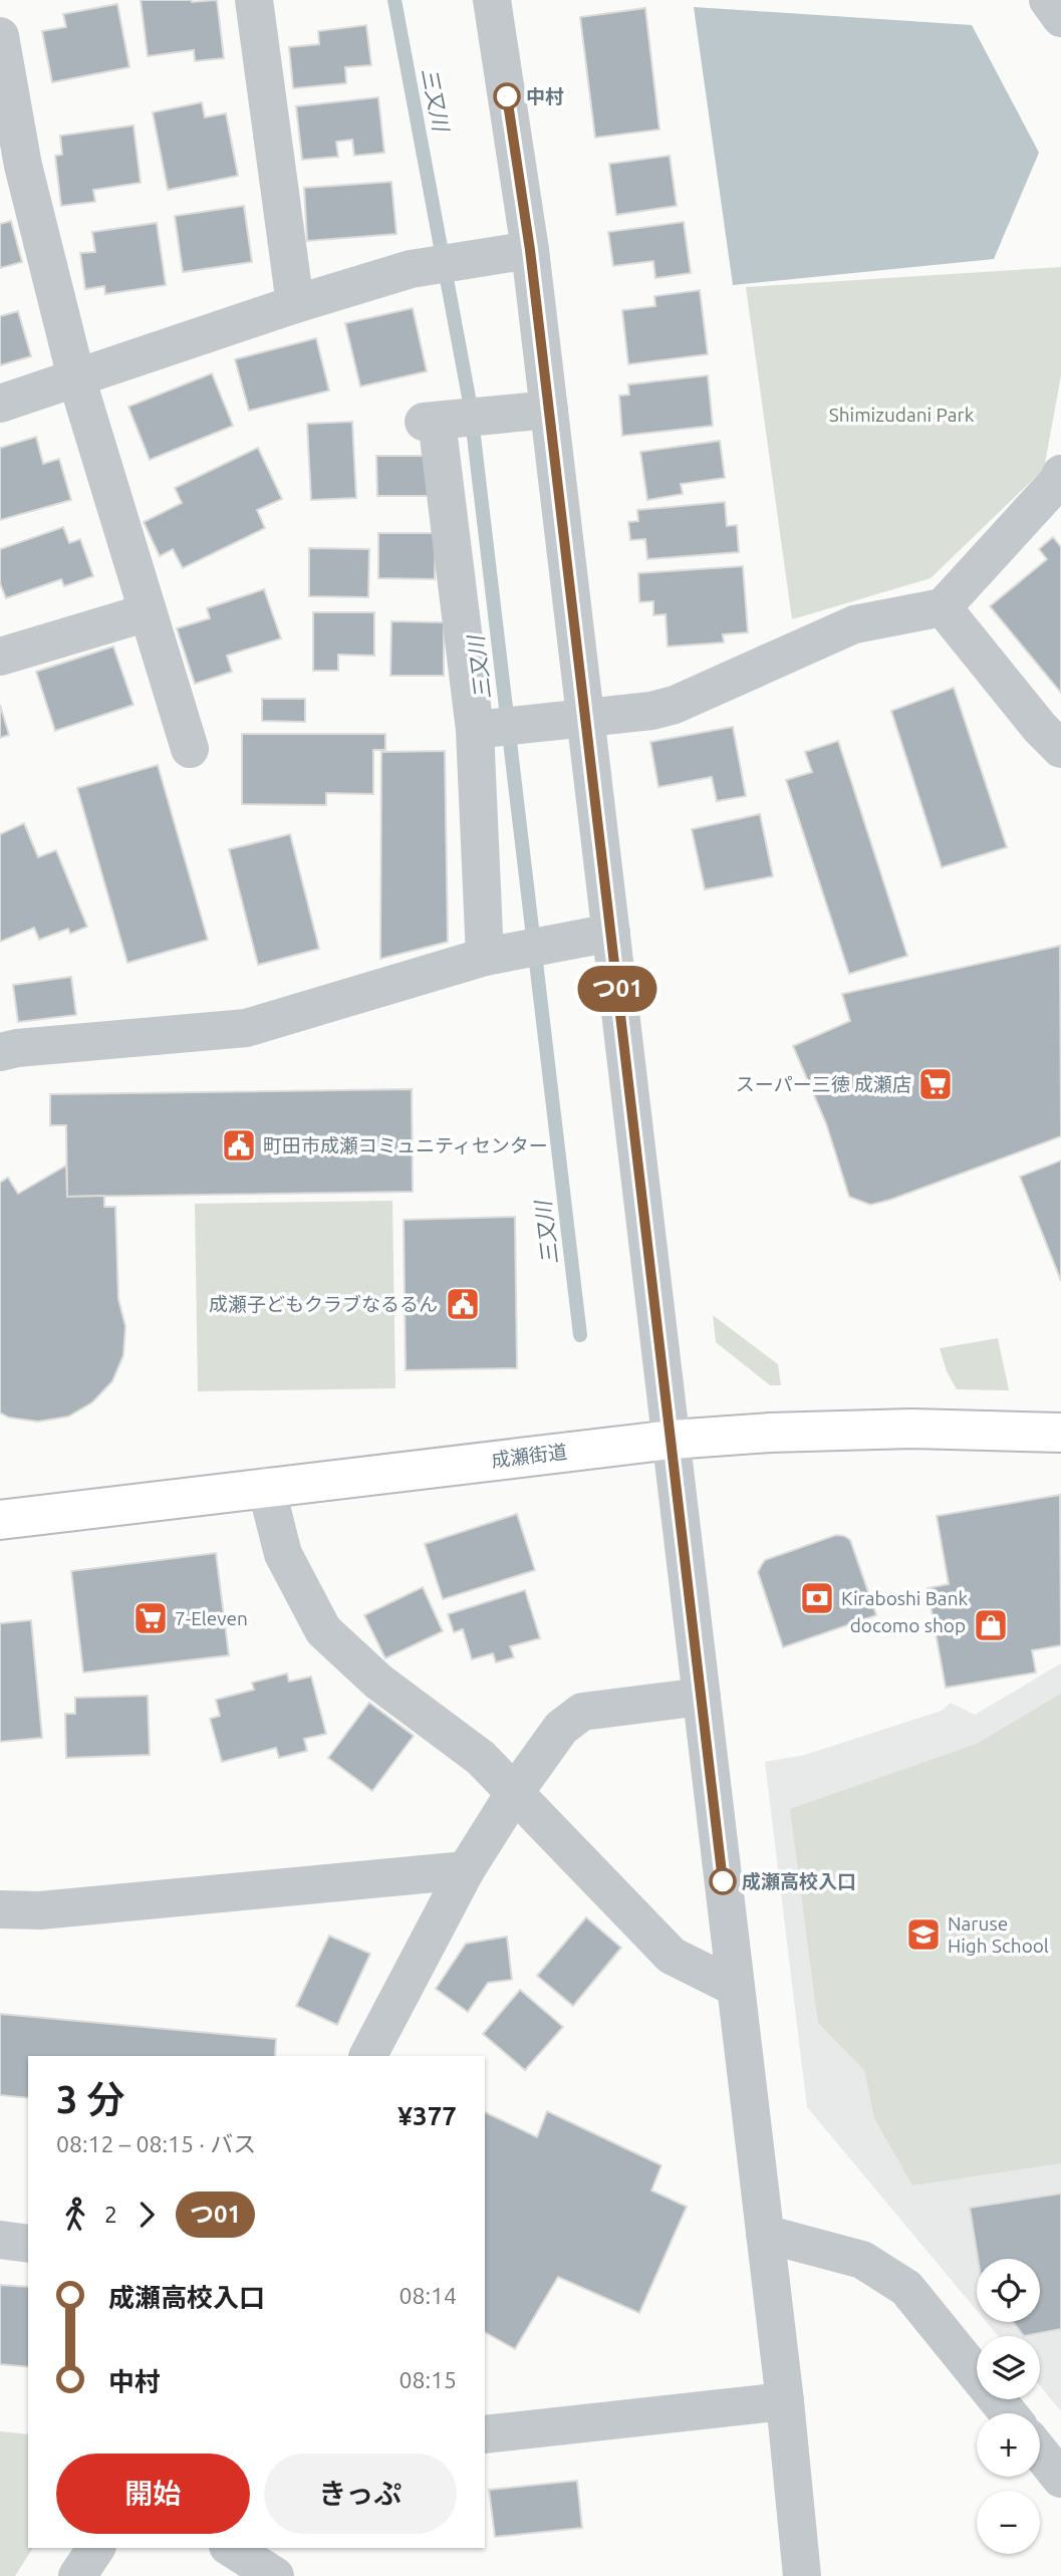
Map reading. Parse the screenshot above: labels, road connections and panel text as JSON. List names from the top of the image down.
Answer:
{
  "streets": {
    "main road": ["成瀬街道"]
  },
  "water": ["三又川"],
  "parks": ["Shimizudani Park"],
  "places": {
    "other": ["中村", "成瀬高校入口"],
    "supermarket": ["スーパー三徳 成瀬店", "7-Eleven"],
    "public building": ["町田市成瀬コミュニティセンター", "成瀬子どもクラブなるるん"],
    "bank": ["Kiraboshi Bank"],
    "shop": ["docomo shop"],
    "school or university": ["Naruse High School"]
  },
  "lines": ["bus line つ01"],
  "page": {
    "on_map": "つ01",
    "heading": ["3 分", "08:12 – 08:15 · バス", "¥377"],
    "legs": ["2", "つ01"],
    "list": [
      {
        "name": "成瀬高校入口",
        "value": "08:14"
      },
      {
        "name": "中村",
        "value": "08:15"
      }
    ],
    "map_buttons": ["+", "−"],
    "buttons": ["開始", "きっぷ"]
  }
}
